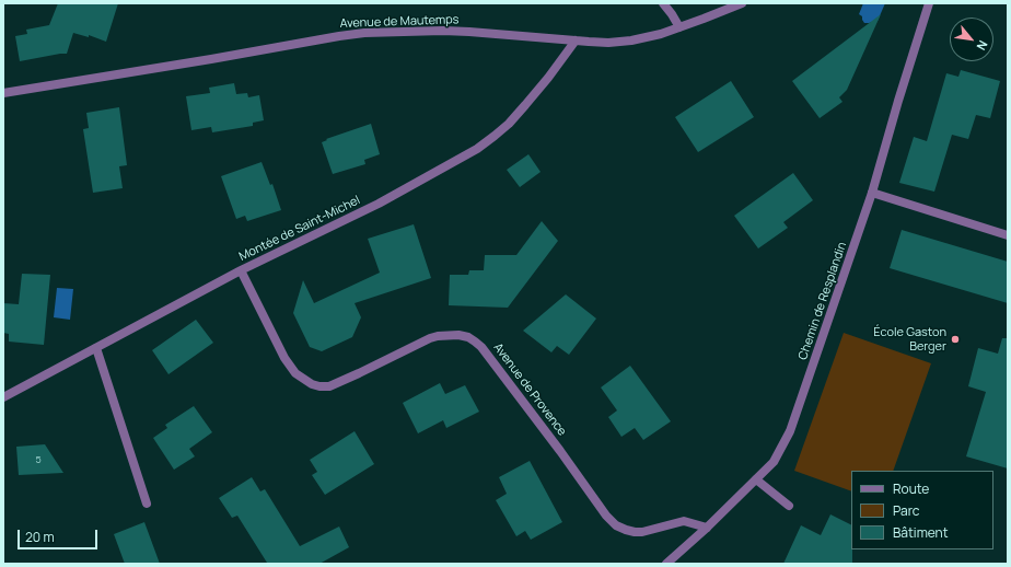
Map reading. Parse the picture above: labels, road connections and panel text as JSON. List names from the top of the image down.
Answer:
{
  "streets": {
    "street": [
      "Avenue de Mautemps",
      "Montée de Saint-Michel",
      "Chemin de Resplandin",
      "Avenue de Provence"
    ]
  },
  "crossings": [
    ["Avenue de Mautemps", "Montée de Saint-Michel"],
    ["Montée de Saint-Michel", "Avenue de Provence"],
    ["Chemin de Resplandin", "Avenue de Provence"]
  ],
  "places": ["École Gaston Berger"],
  "house_numbers": ["5"],
  "legend": ["Route", "Parc", "Bâtiment"],
  "scale_bar": "20 m",
  "north": "bottom right"
}
